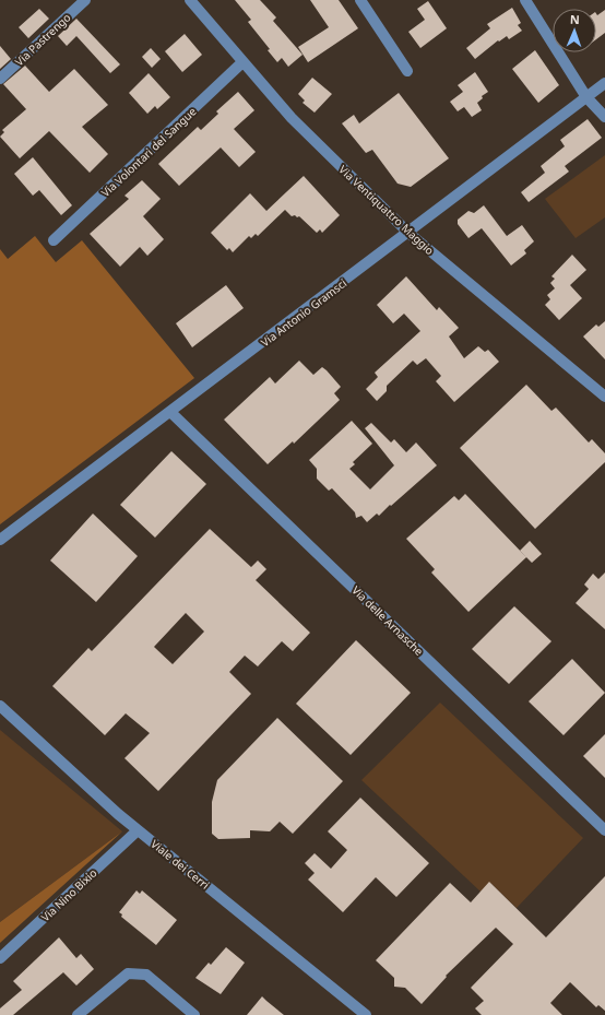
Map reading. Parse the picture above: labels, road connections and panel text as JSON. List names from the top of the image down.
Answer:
{
  "streets": {
    "street": [
      "Via Pastrengo",
      "Via Volontari del Sangue",
      "Via Ventiquattro Maggio",
      "Via Antonio Gramsci",
      "Via delle Arnasche",
      "Viale dei Cerri",
      "Via Nino Bixio"
    ]
  },
  "crossings": [
    ["Via Volontari del Sangue", "Via Ventiquattro Maggio"],
    ["Via Ventiquattro Maggio", "Via Antonio Gramsci"],
    ["Via Antonio Gramsci", "Via delle Arnasche"],
    ["Viale dei Cerri", "Via Nino Bixio"]
  ],
  "north": "top"
}
